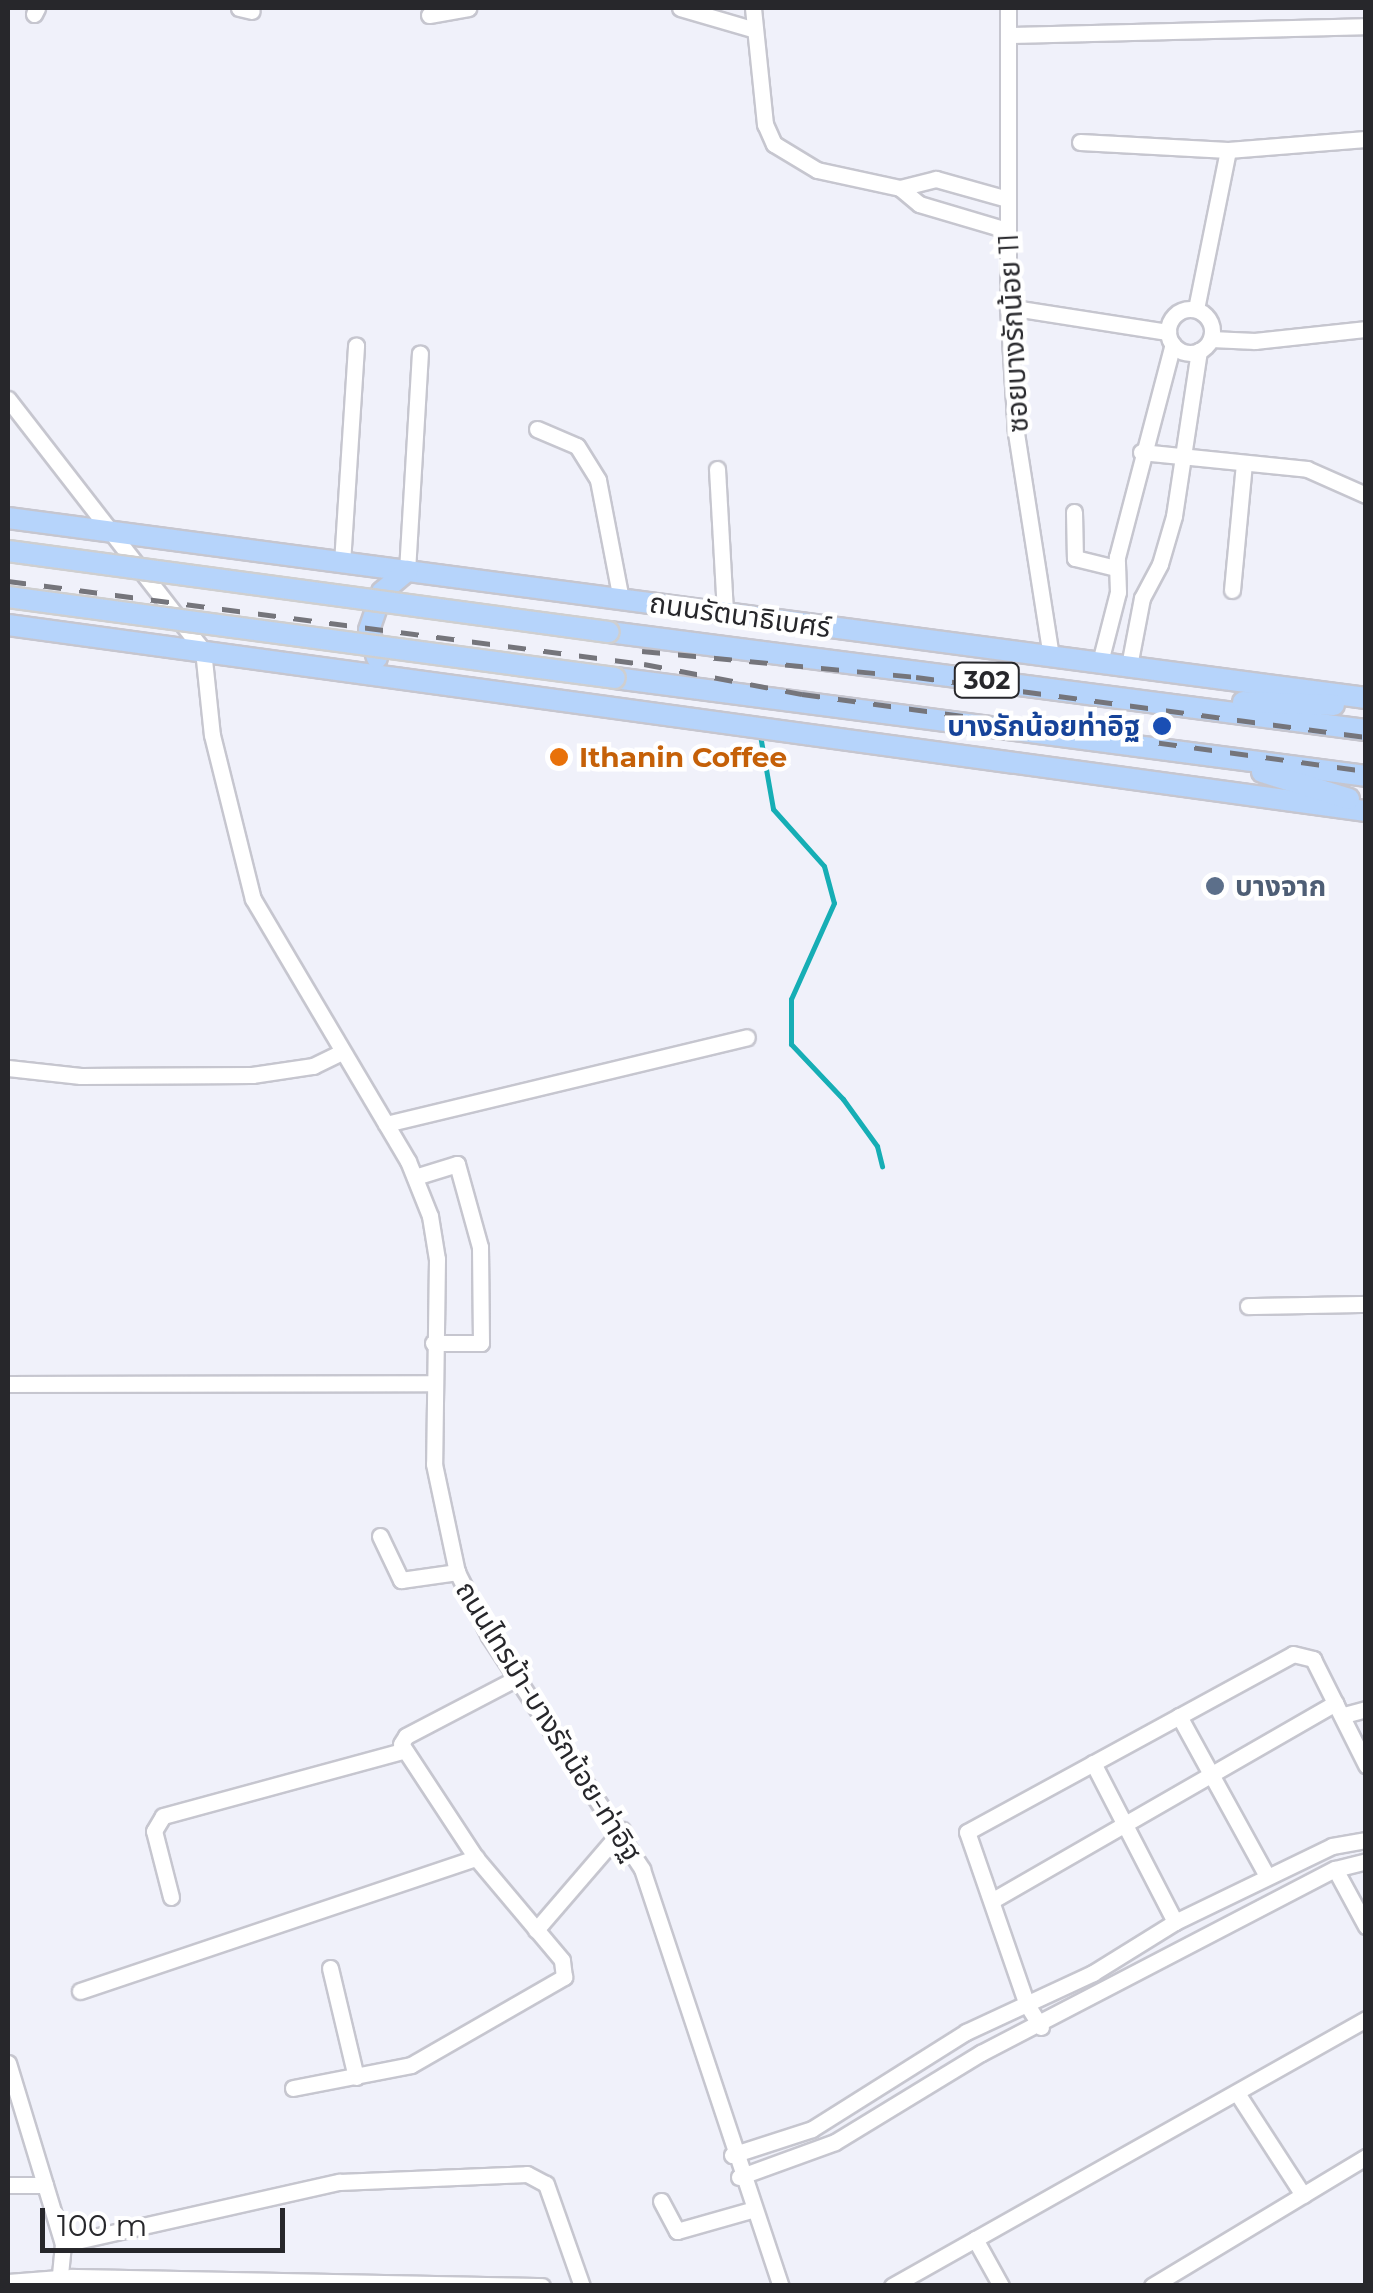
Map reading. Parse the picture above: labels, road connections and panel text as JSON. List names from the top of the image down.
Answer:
{
  "streets": {
    "main road": ["ถนนรัตนาธิเบศร์", "302"],
    "street": ["ซอยบางรักน้อย 11", "ถนนไทรม้า-บางรักน้อย-ท่าอิฐ"]
  },
  "crossings": [
    ["ซอยบางรักน้อย 11", "ถนนรัตนาธิเบศร์"]
  ],
  "places": ["บางรักน้อยท่าอิฐ", "Ithanin Coffee", "บางจาก"],
  "scale_bar": "100 m"
}
